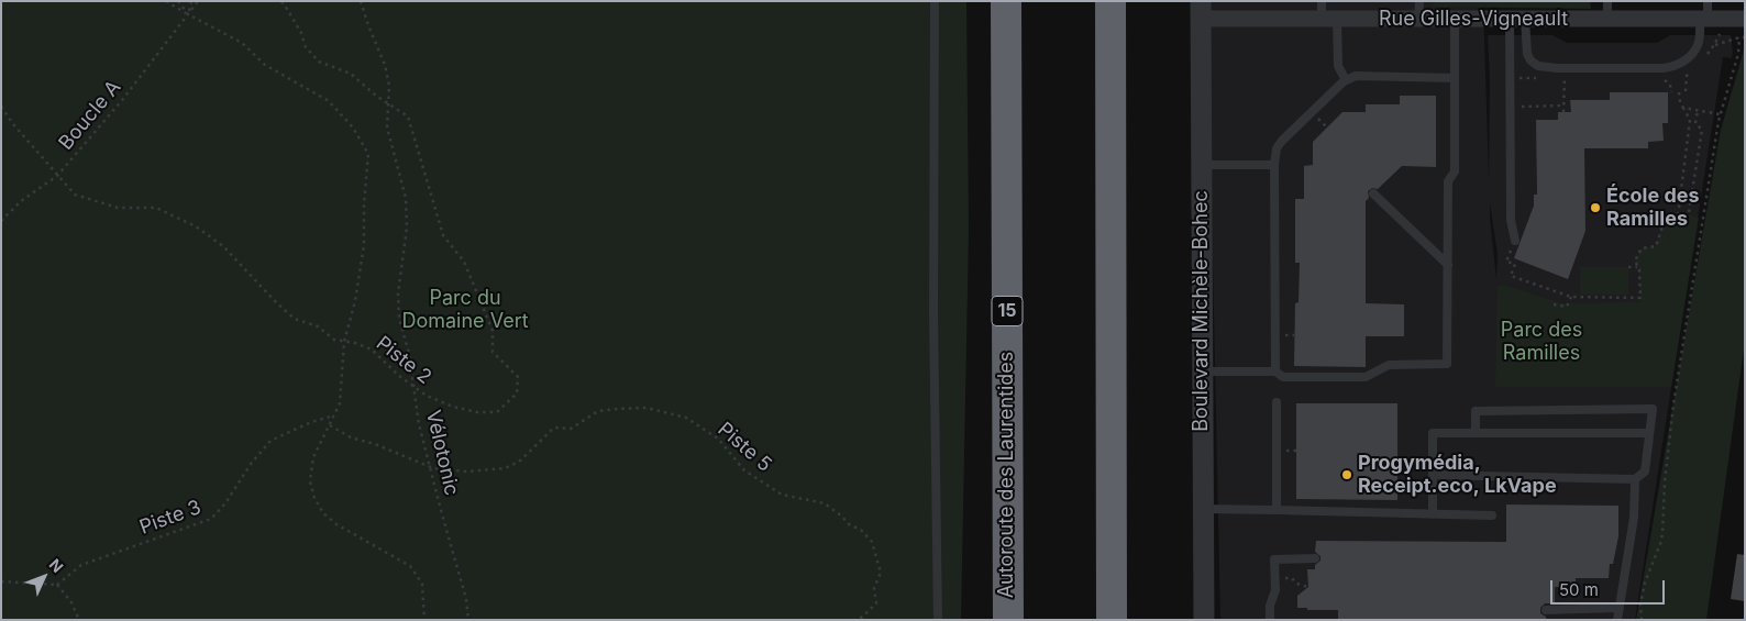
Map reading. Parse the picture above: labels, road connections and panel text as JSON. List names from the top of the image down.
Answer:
{
  "streets": {
    "highway": ["15", "Autoroute des Laurentides"],
    "street": ["Rue Gilles-Vigneault", "Boulevard Michèle-Bohec"],
    "path": [
      "Boucle A",
      "Piste 2",
      "Piste 5",
      "Vélotonic",
      "Piste 3"
    ]
  },
  "crossings": [
    ["Rue Gilles-Vigneault", "Boulevard Michèle-Bohec"],
    ["Boucle A", "Piste 2"],
    ["Piste 2", "Vélotonic"],
    ["Piste 5", "Vélotonic"]
  ],
  "parks": ["Parc du Domaine Vert", "Parc des Ramilles"],
  "places": ["École des Ramilles", "Progymédia, Receipt.eco, LkVape"],
  "scale_bar": "50 m",
  "north": "top right"
}
